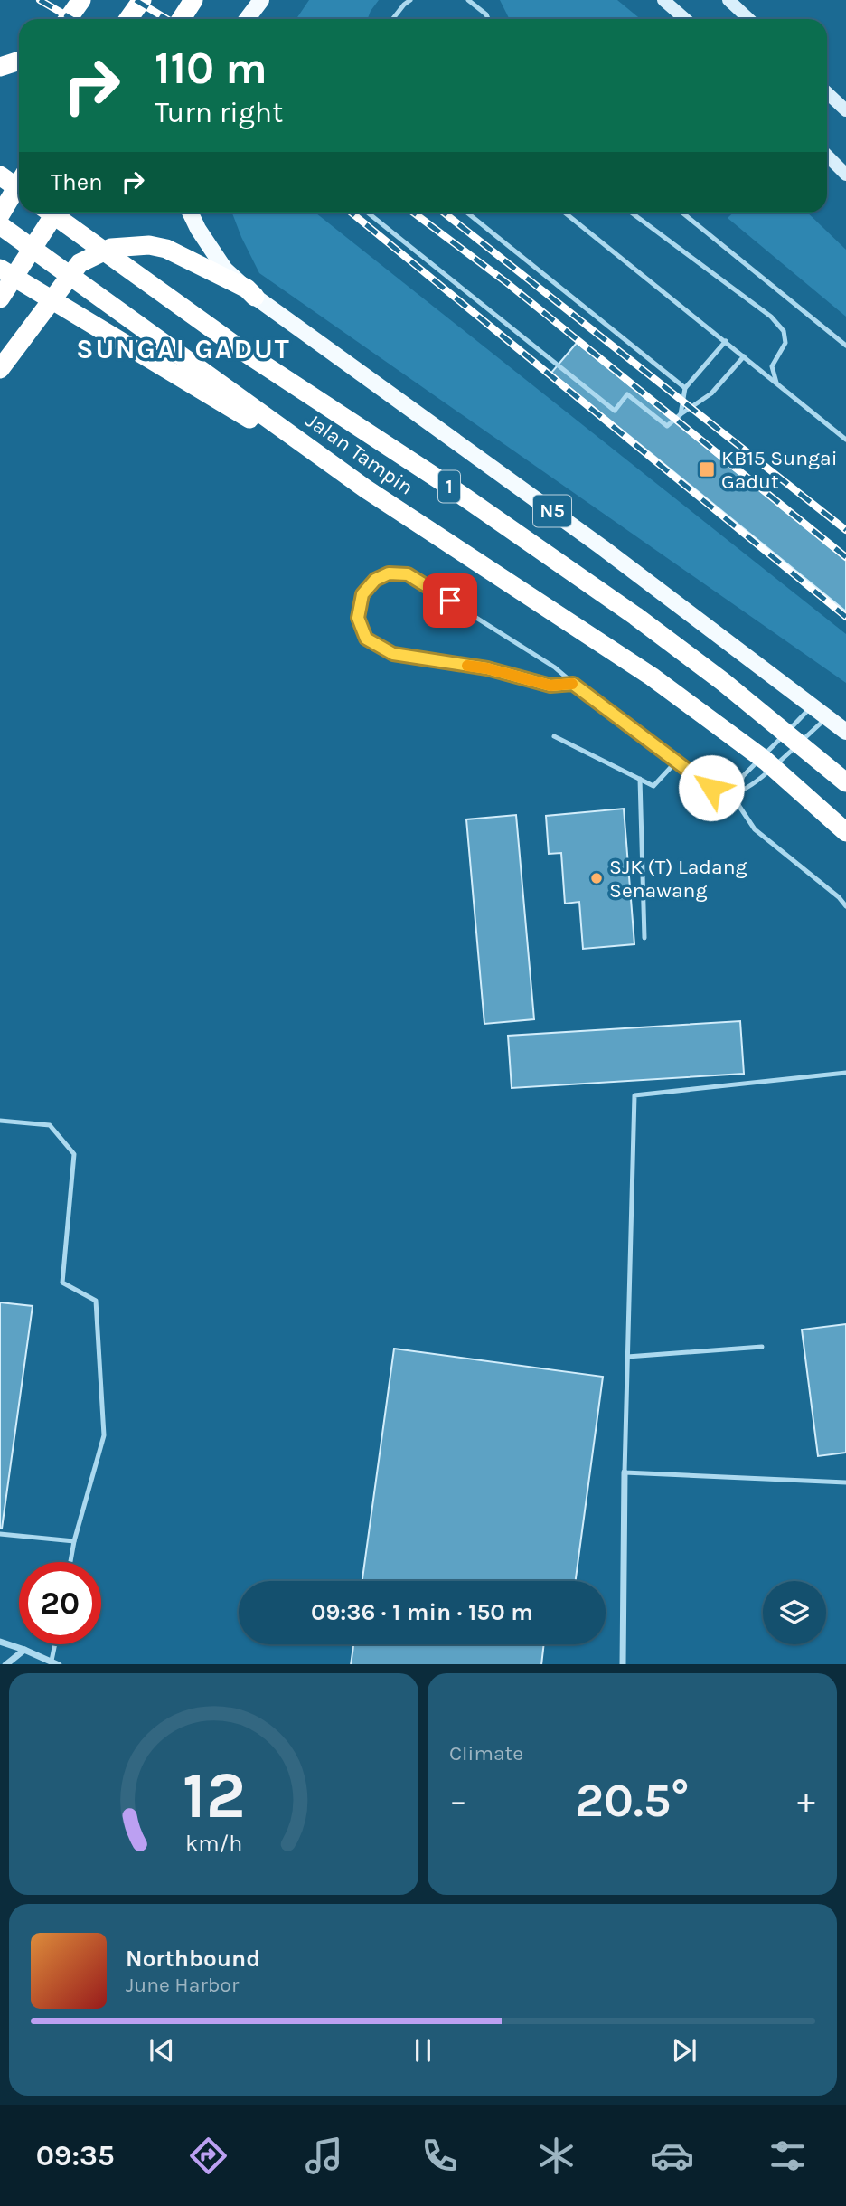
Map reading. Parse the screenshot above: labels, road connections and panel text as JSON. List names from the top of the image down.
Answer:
{
  "streets": {
    "highway": ["Jalan Tampin", "1"],
    "main road": ["N5"]
  },
  "districts": ["SUNGAI GADUT"],
  "places": {
    "transit": ["KB15 Sungai Gadut"],
    "other": ["SJK (T) Ladang Senawang"]
  },
  "page": {
    "turn": ["110 m", "Turn right"],
    "then": "Then",
    "limit": "20",
    "trip": "09:36 · 1 min · 150 m",
    "tile": "Climate",
    "heat": ["−", "20.5°", "+"],
    "song": ["Northbound", "June Harbor"],
    "tabs": "09:35",
    "gauge": ["12", "km/h"]
  }
}
